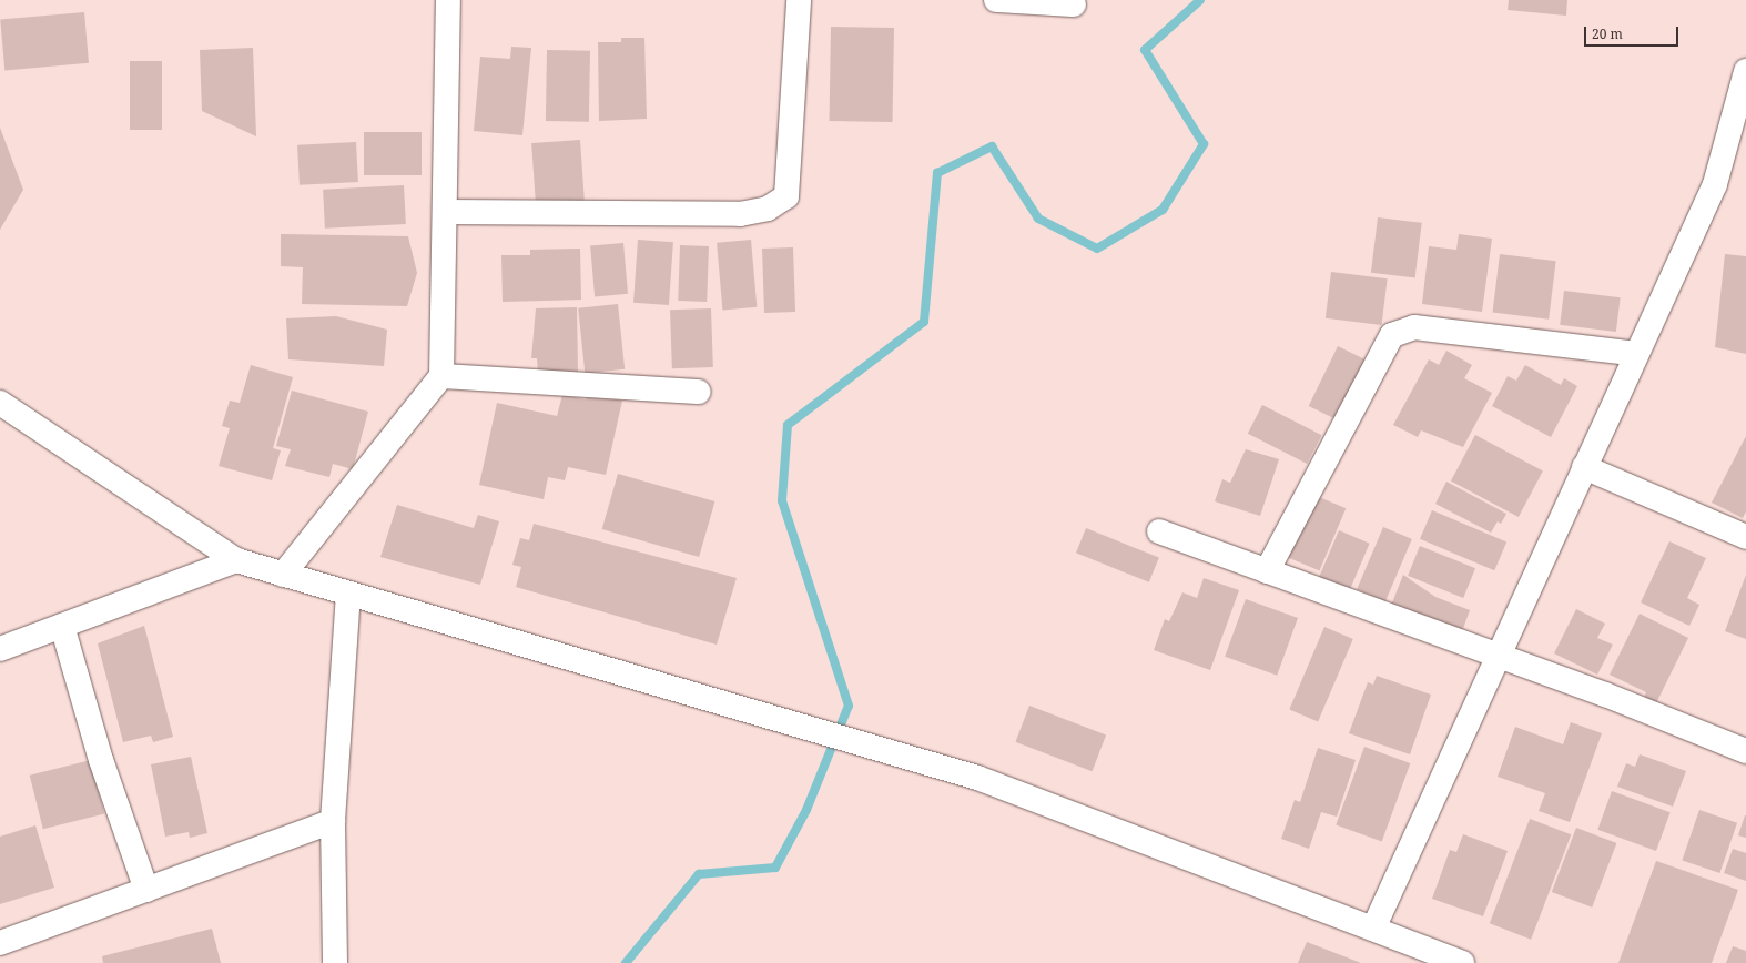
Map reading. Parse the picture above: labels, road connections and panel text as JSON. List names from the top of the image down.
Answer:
{
  "scale_bar": "20 m"
}
